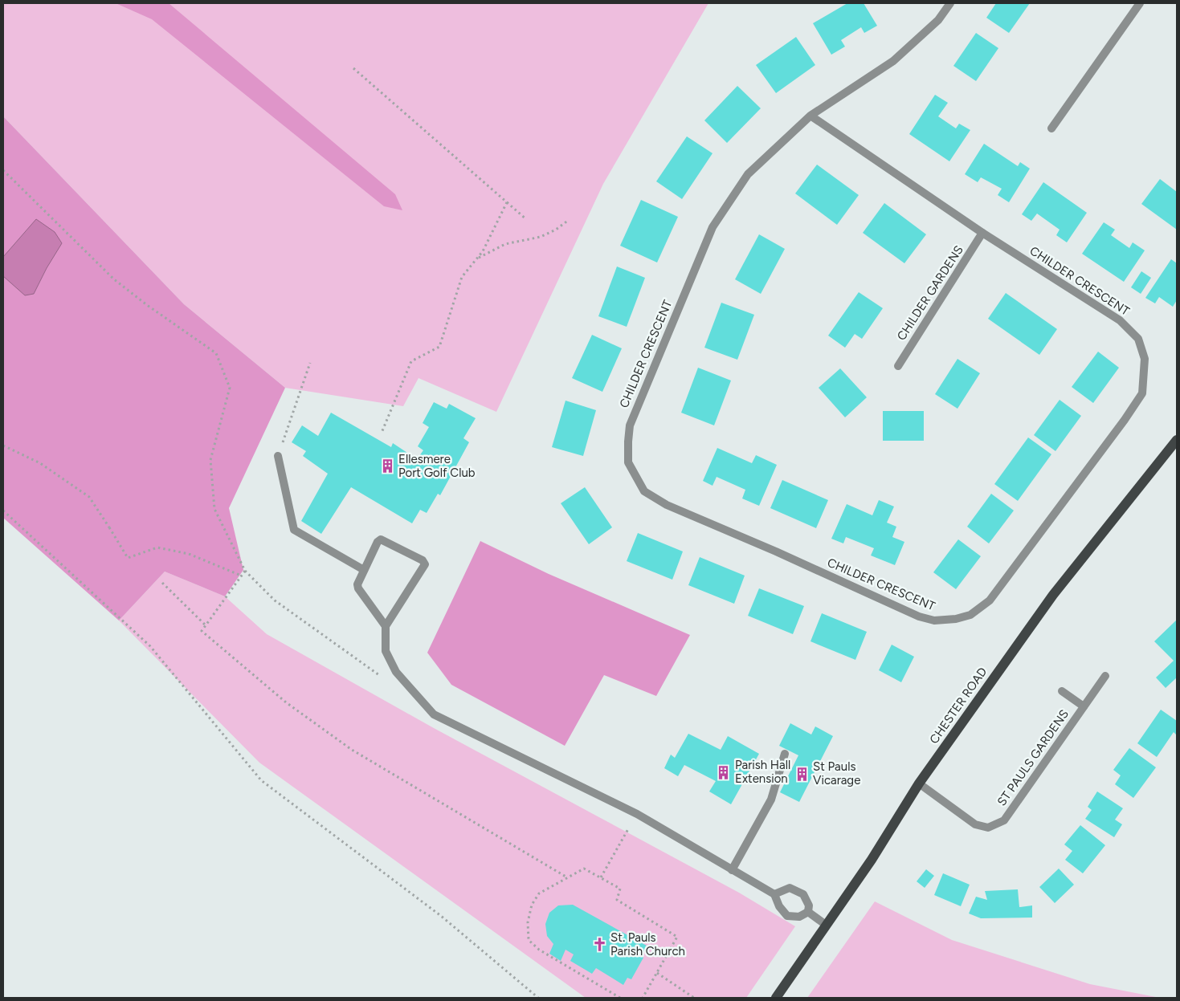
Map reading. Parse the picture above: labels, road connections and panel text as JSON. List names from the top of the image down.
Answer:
{
  "streets": {
    "main road": ["CHESTER ROAD"],
    "street": ["CHILDER CRESCENT", "CHILDER GARDENS", "ST PAULS GARDENS"]
  },
  "crossings": [
    ["CHILDER CRESCENT", "CHILDER GARDENS"],
    ["CHESTER ROAD", "ST PAULS GARDENS"]
  ],
  "places": {
    "building": ["Ellesmere Port Golf Club", "Parish Hall Extension", "St Pauls Vicarage"],
    "church": ["St. Pauls Parish Church"]
  }
}
